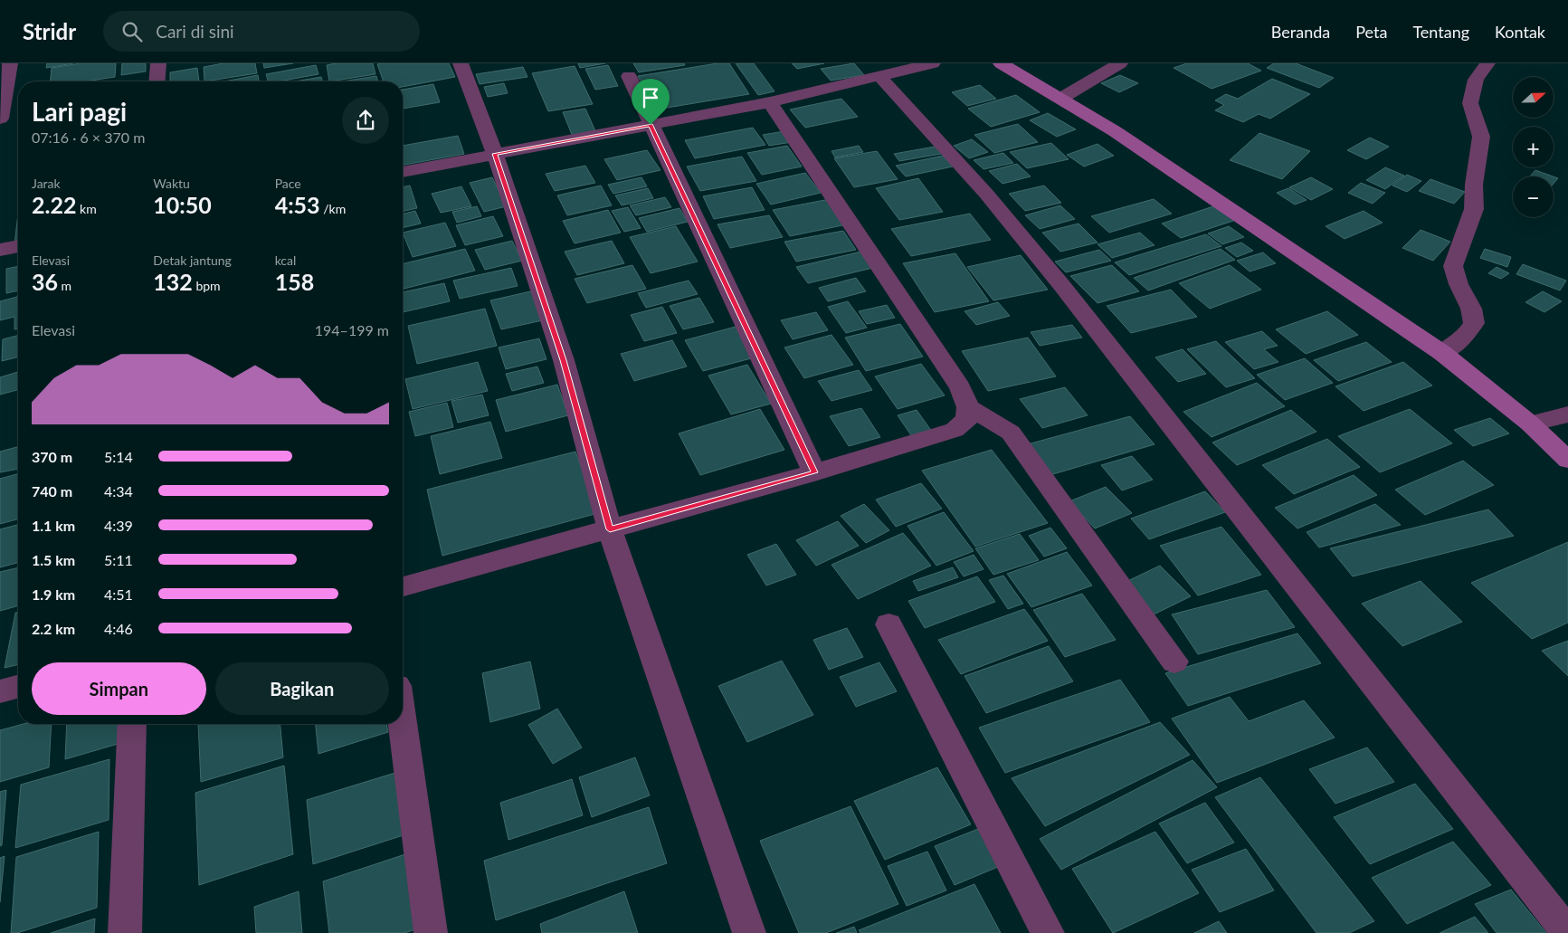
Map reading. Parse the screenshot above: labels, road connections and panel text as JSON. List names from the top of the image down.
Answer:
{
  "north": "right",
  "page": {
    "header": "Stridr",
    "search": "Cari di sini",
    "nav": [
      "Beranda",
      "Peta",
      "Tentang",
      "Kontak"
    ],
    "map_buttons": ["+", "−"],
    "heading": ["Lari pagi", "07:16 · 6 × 370 m"],
    "stats": [
      ["Jarak", "2.22 km"],
      ["Waktu", "10:50"],
      ["Pace", "4:53 /km"],
      ["Elevasi", "36 m"],
      ["Detak jantung", "132 bpm"],
      ["kcal", "158"]
    ],
    "chart": ["Elevasi", "194–199 m"],
    "list": [
      {
        "name": "370 m",
        "note": "5:14"
      },
      {
        "name": "740 m",
        "note": "4:34"
      },
      {
        "name": "1.1 km",
        "note": "4:39"
      },
      {
        "name": "1.5 km",
        "note": "5:11"
      },
      {
        "name": "1.9 km",
        "note": "4:51"
      },
      {
        "name": "2.2 km",
        "note": "4:46"
      }
    ],
    "buttons": ["Simpan", "Bagikan"]
  }
}
